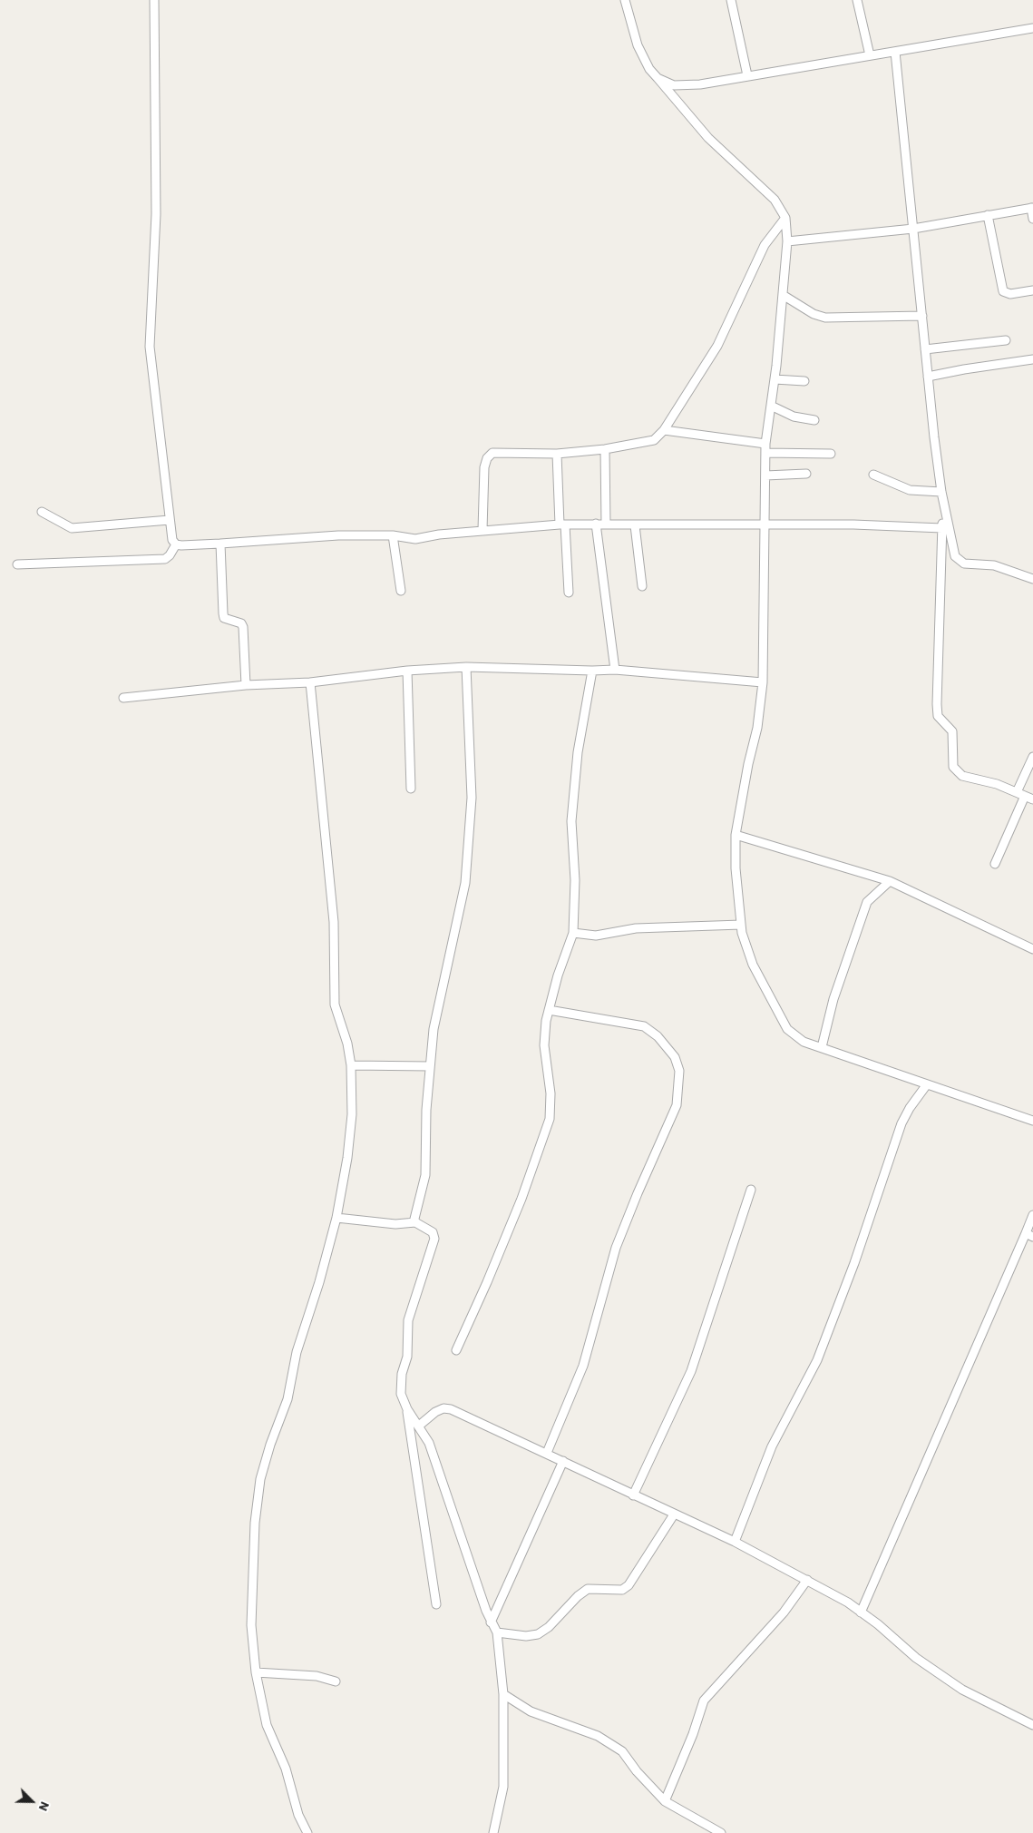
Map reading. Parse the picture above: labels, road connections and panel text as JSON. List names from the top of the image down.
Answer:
{
  "north": "bottom right"
}
